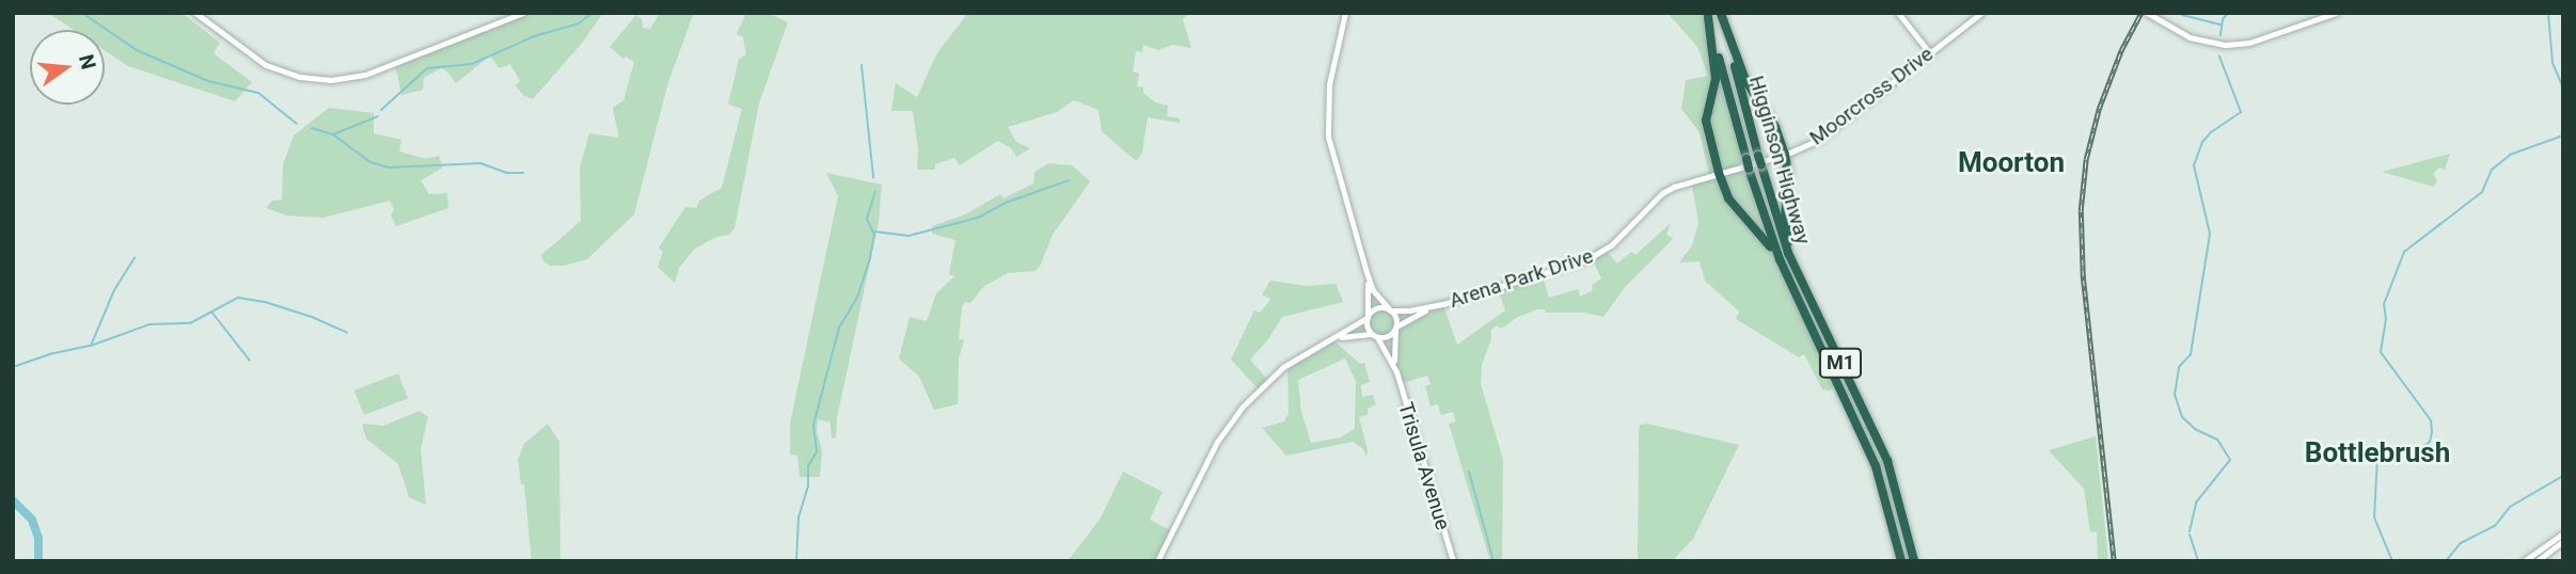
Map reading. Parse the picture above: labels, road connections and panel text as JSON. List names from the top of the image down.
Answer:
{
  "streets": {
    "highway": ["Higginson Highway", "M1"],
    "street": ["Moorcross Drive", "Arena Park Drive", "Trisula Avenue"]
  },
  "crossings": [
    ["Moorcross Drive", "Higginson Highway"],
    ["Moorcross Drive", "Arena Park Drive"],
    ["Higginson Highway", "Arena Park Drive"],
    ["Arena Park Drive", "Trisula Avenue"]
  ],
  "districts": ["Moorton", "Bottlebrush"],
  "north": "right"
}
